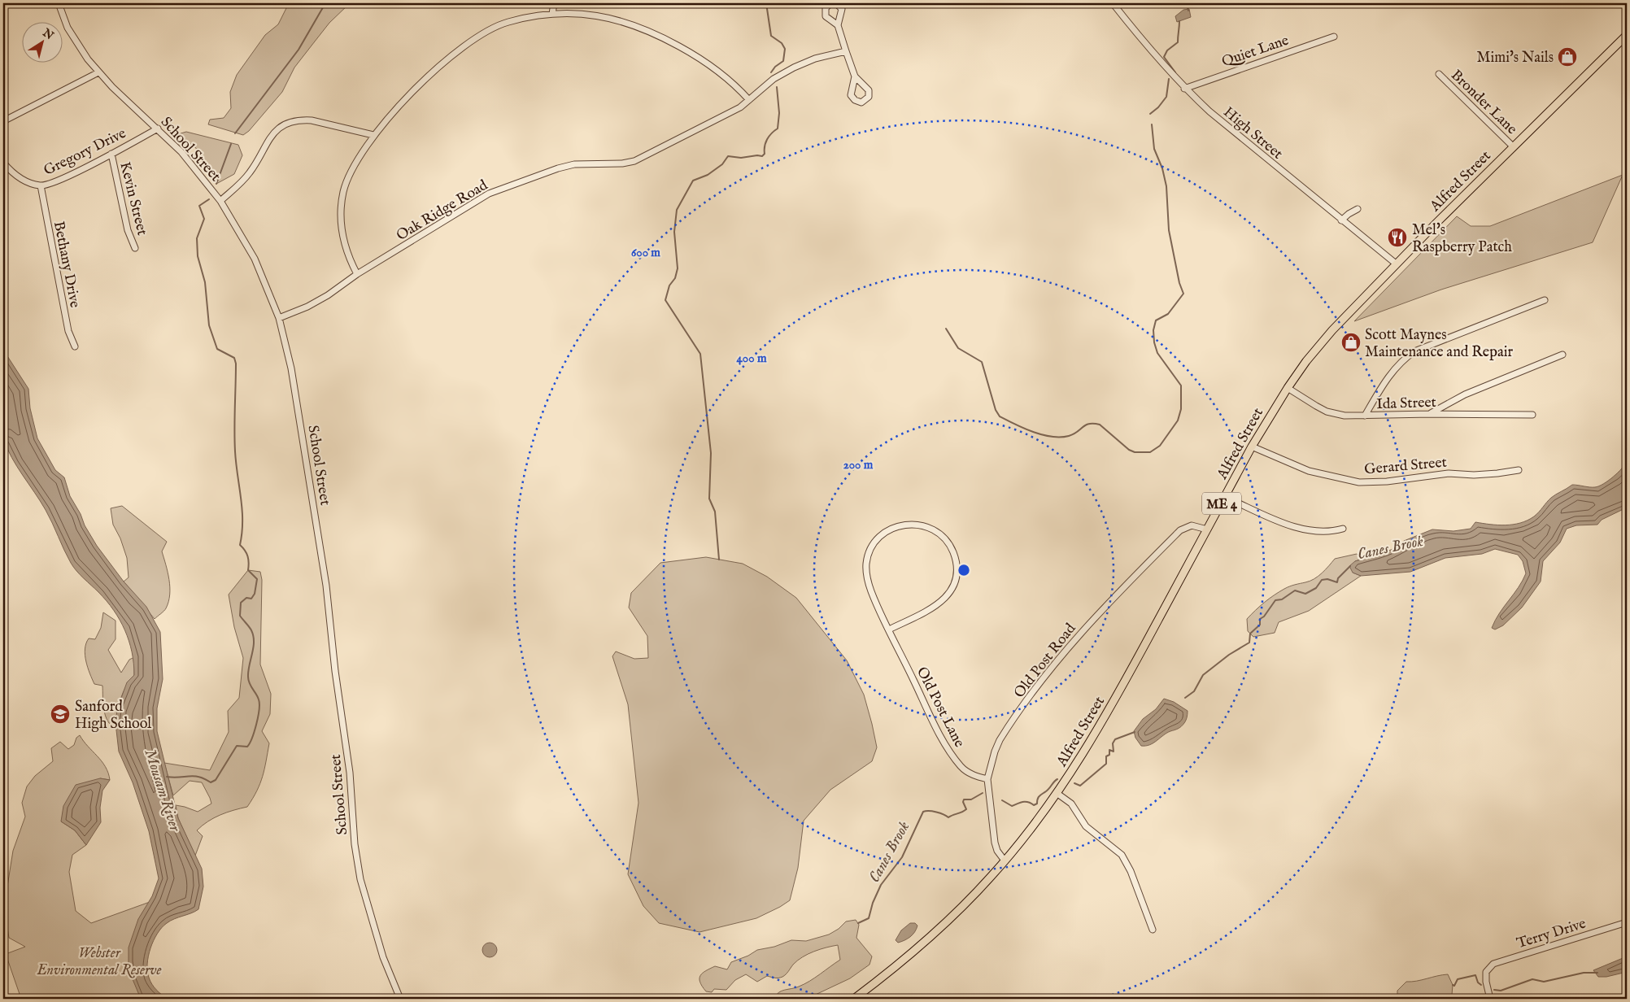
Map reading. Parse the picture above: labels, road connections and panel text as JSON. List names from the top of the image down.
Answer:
{
  "streets": {
    "main road": ["Alfred Street", "ME 4"],
    "street": [
      "Quiet Lane",
      "Bronder Lane",
      "High Street",
      "School Street",
      "Gregory Drive",
      "Kevin Street",
      "Oak Ridge Road",
      "Bethany Drive",
      "Ida Street",
      "Gerard Street",
      "Old Post Road",
      "Old Post Lane",
      "Terry Drive"
    ]
  },
  "crossings": [
    ["Quiet Lane", "High Street"],
    ["Bronder Lane", "Alfred Street"],
    ["High Street", "Alfred Street"],
    ["School Street", "Gregory Drive"],
    ["School Street", "Oak Ridge Road"],
    ["Gregory Drive", "Kevin Street"],
    ["Gregory Drive", "Bethany Drive"],
    ["Alfred Street", "Ida Street"],
    ["Alfred Street", "Gerard Street"],
    ["Alfred Street", "Old Post Road"],
    ["Old Post Road", "Old Post Lane"]
  ],
  "water": ["Canes Brook", "Mousam River"],
  "parks": ["Webster Environmental Reserve"],
  "places": {
    "shop": ["Mimi's Nails", "Scott Maynes Maintenance and Repair"],
    "restaurant": ["Mel's Raspberry Patch"],
    "school or university": ["Sanford High School"]
  },
  "north": "top right",
  "rings": ["600 m", "400 m", "200 m"]
}
